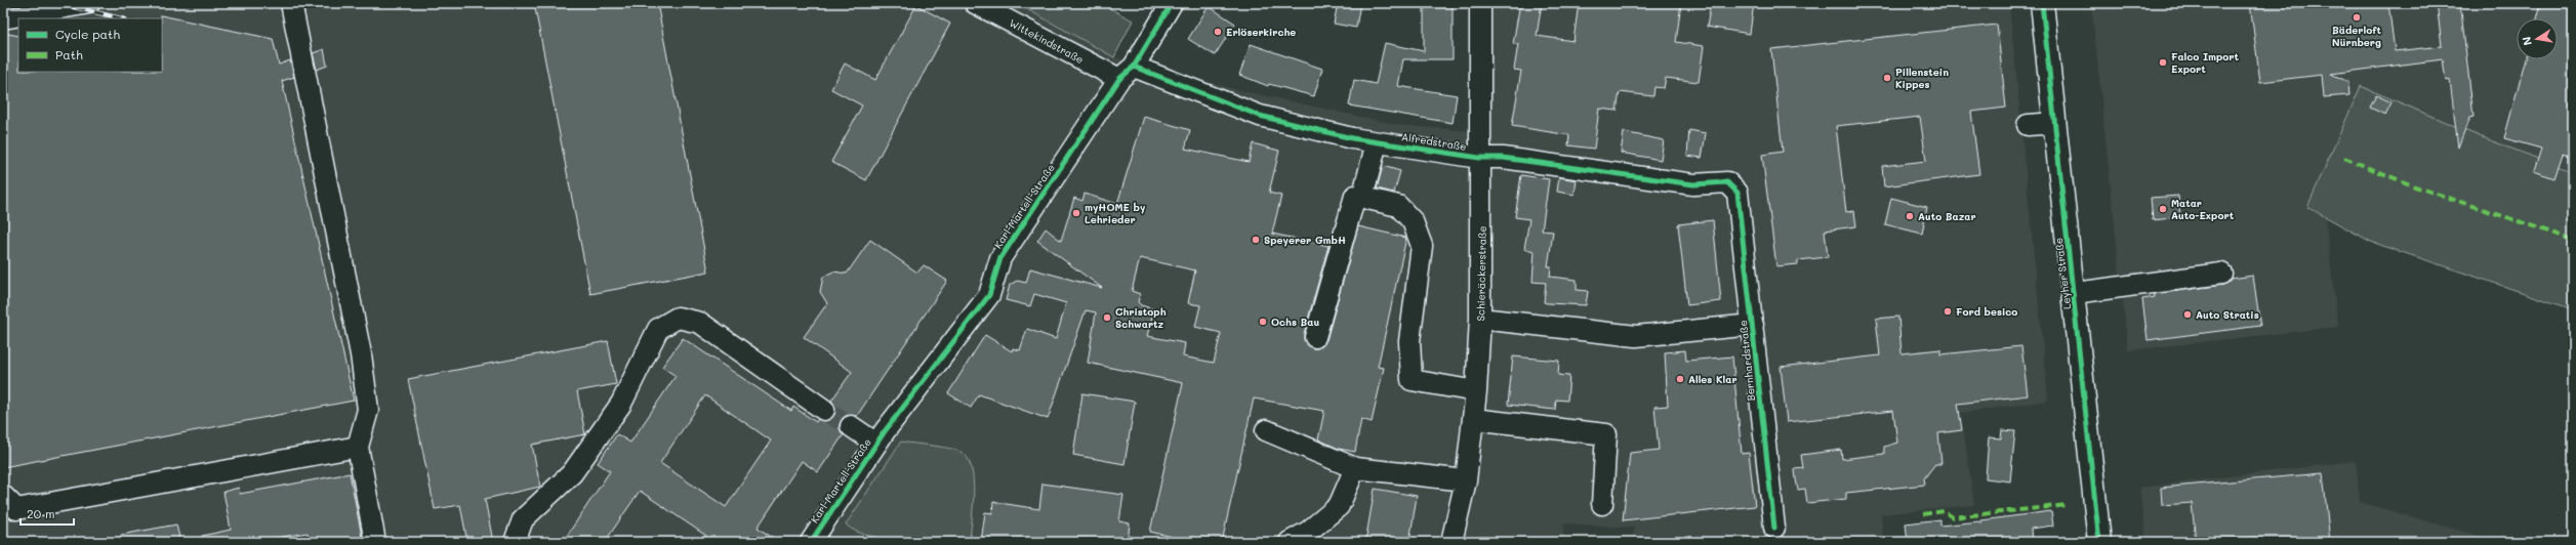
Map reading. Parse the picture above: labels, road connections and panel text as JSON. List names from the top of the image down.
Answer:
{
  "streets": {
    "main road": ["Leyher Straße"],
    "street": [
      "Wittekindstraße",
      "Alfredstraße",
      "Karl-Martell-Straße",
      "Schieräckerstraße",
      "Bernhardstraße"
    ]
  },
  "crossings": [
    ["Wittekindstraße", "Alfredstraße"],
    ["Wittekindstraße", "Karl-Martell-Straße"],
    ["Alfredstraße", "Karl-Martell-Straße"],
    ["Alfredstraße", "Schieräckerstraße"],
    ["Alfredstraße", "Bernhardstraße"],
    ["Schieräckerstraße", "Bernhardstraße"]
  ],
  "places": [
    "Bäderloft Nürnberg",
    "Erlöserkirche",
    "Falco Import Export",
    "Pillenstein Kippes",
    "Matar Auto-Export",
    "myHOME by Lehrieder",
    "Auto Bazar",
    "Speyerer GmbH",
    "Ford besico",
    "Auto Stratis",
    "Christoph Schwartz",
    "Ochs Bau",
    "Alles Klar"
  ],
  "legend": ["Cycle path", "Path"],
  "scale_bar": "20 m",
  "north": "left"
}
